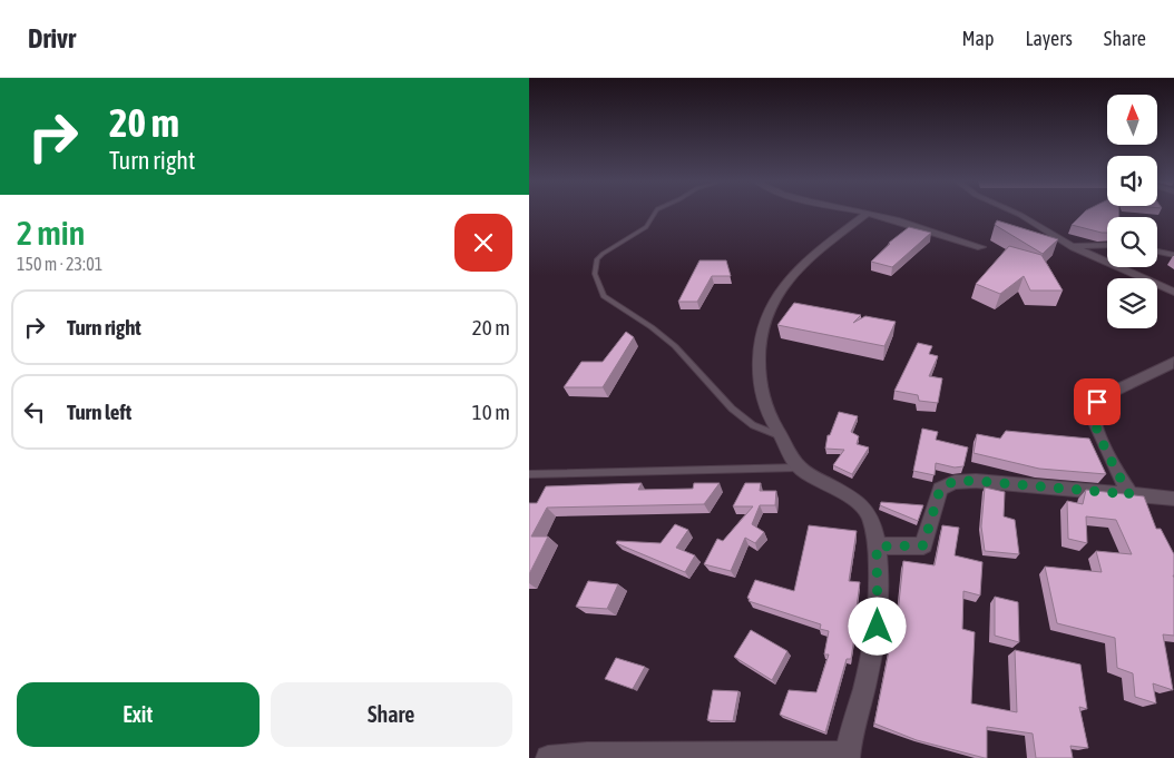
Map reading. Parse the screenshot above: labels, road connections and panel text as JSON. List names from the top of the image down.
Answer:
{
  "north": "top",
  "page": {
    "header": "Drivr",
    "nav": ["Map", "Layers", "Share"],
    "turn": ["20 m", "Turn right"],
    "heading": ["2 min", "150 m · 23:01"],
    "list": [
      {
        "name": "Turn right",
        "value": "20 m"
      },
      {
        "name": "Turn left",
        "value": "10 m"
      }
    ],
    "buttons": ["Exit", "Share"]
  }
}
